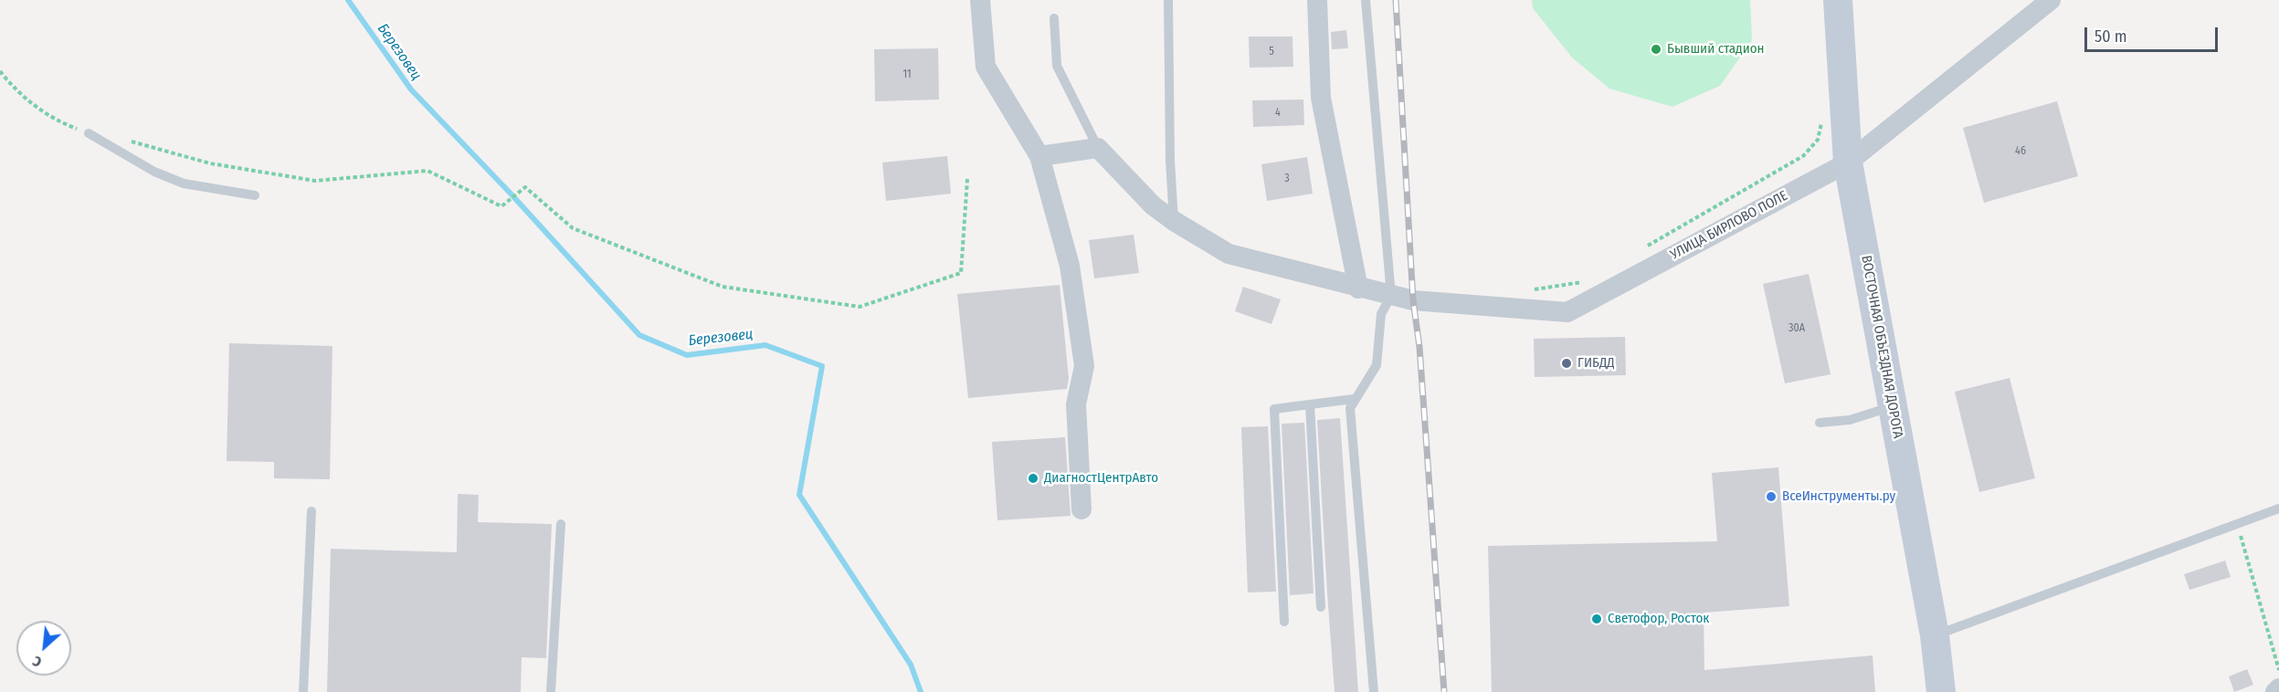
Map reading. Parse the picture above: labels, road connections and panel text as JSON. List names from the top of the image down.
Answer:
{
  "streets": {
    "main road": ["ВОСТОЧНАЯ ОБЪЕЗДНАЯ ДОРОГА"],
    "street": ["УЛИЦА БИРЛОВО ПОЛЕ"]
  },
  "crossings": [
    ["УЛИЦА БИРЛОВО ПОЛЕ", "ВОСТОЧНАЯ ОБЪЕЗДНАЯ ДОРОГА"]
  ],
  "water": ["Березовец"],
  "places": [
    "Бывший стадион",
    "ГИБДД",
    "ДиагностЦентрАвто",
    "ВсеИнструменты.ру",
    "Светофор, Росток"
  ],
  "house_numbers": [
    "5",
    "11",
    "4",
    "46",
    "3",
    "30А"
  ],
  "scale_bar": "50 m",
  "north": "bottom left"
}
